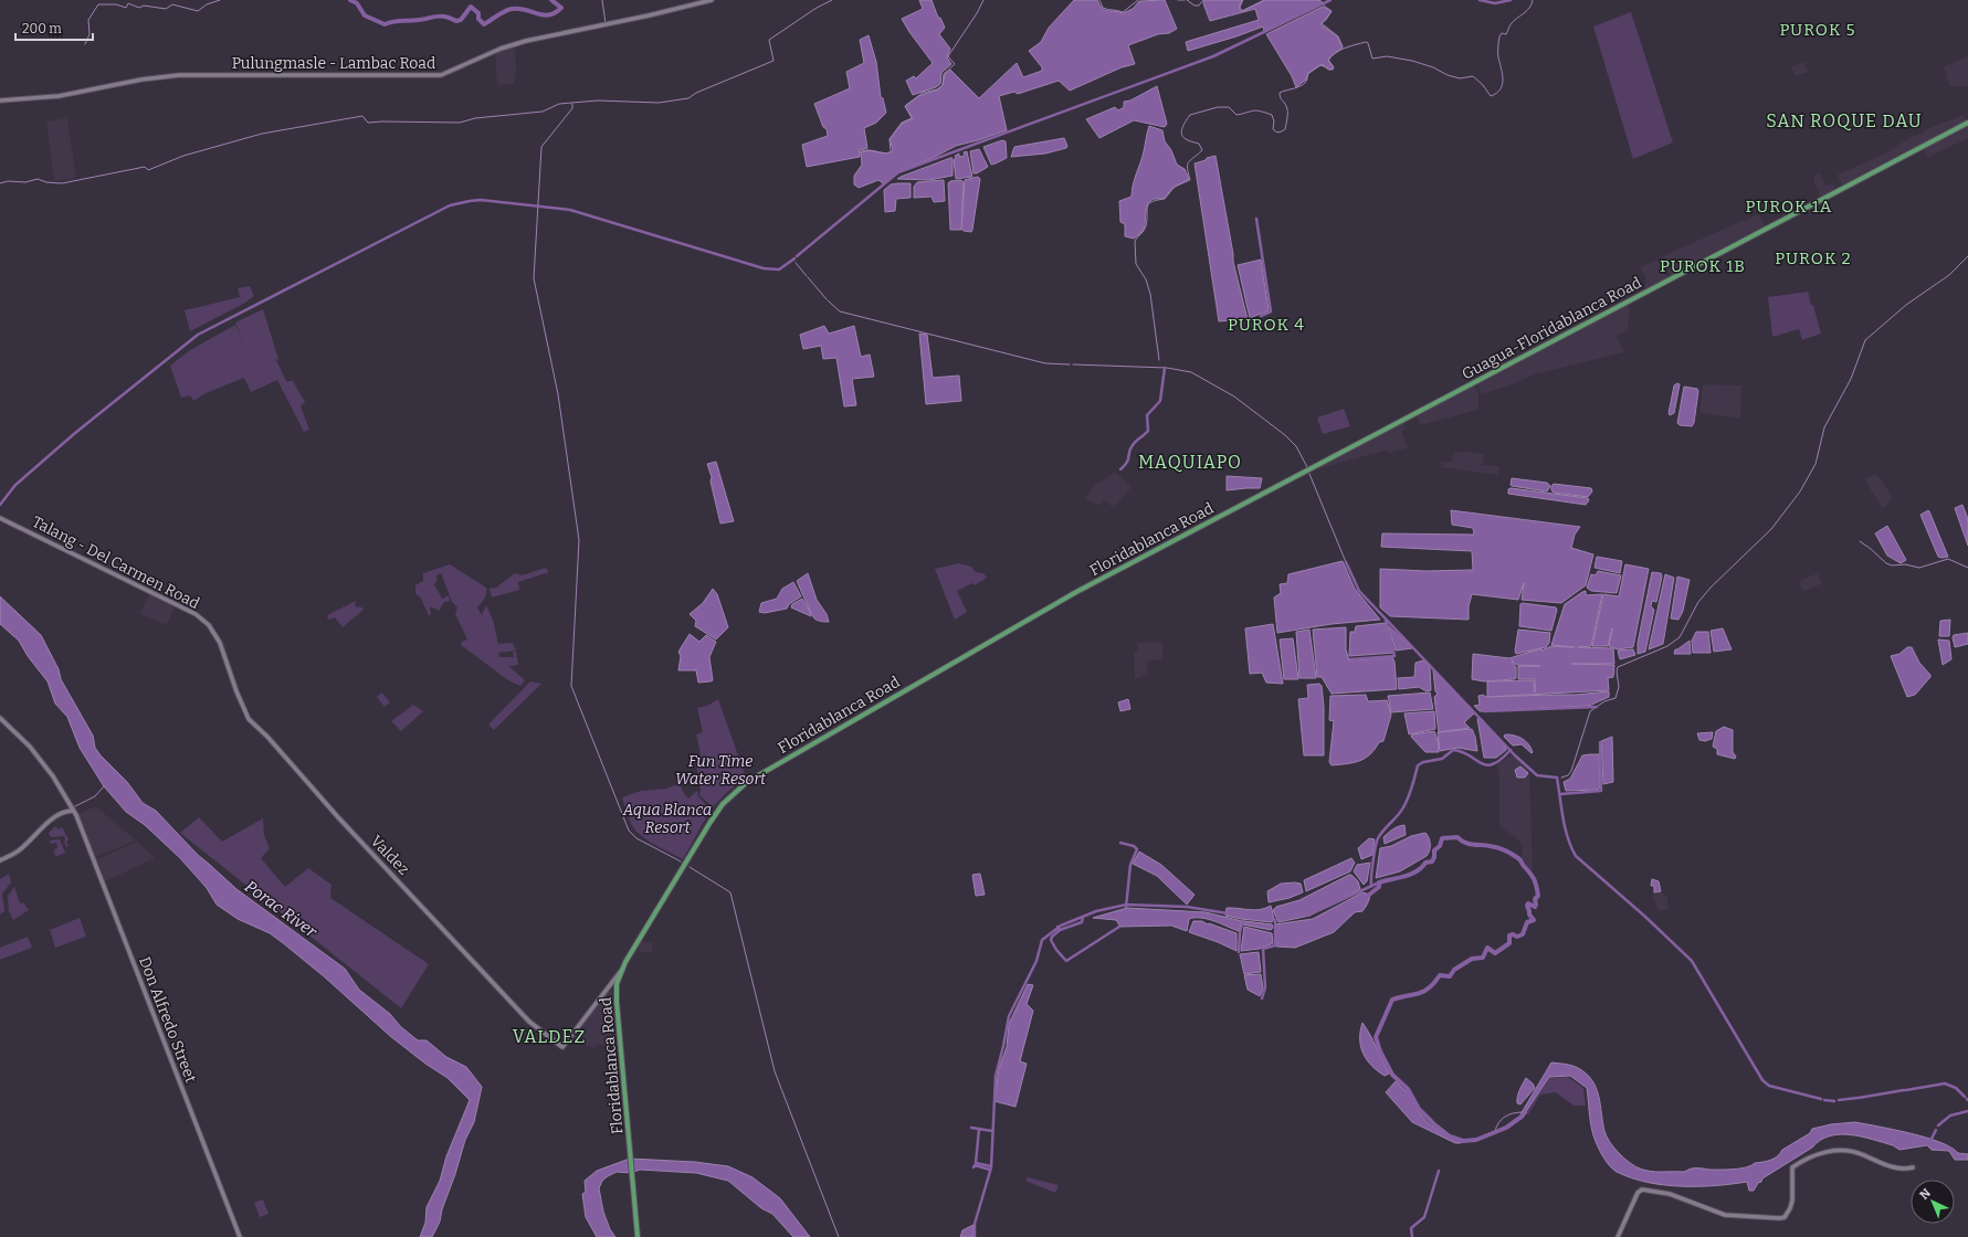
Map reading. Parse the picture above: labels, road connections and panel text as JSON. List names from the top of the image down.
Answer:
{
  "streets": {
    "main road": ["Guagua-Floridablanca Road", "Floridablanca Road"],
    "street": [
      "Pulungmasle - Lambac Road",
      "Talang - Del Carmen Road",
      "Valdez",
      "Don Alfredo Street"
    ]
  },
  "crossings": [
    ["Guagua-Floridablanca Road", "Floridablanca Road"],
    ["Talang - Del Carmen Road", "Valdez"]
  ],
  "districts": [
    "PUROK 5",
    "SAN ROQUE DAU",
    "PUROK 1A",
    "PUROK 2",
    "PUROK 1B",
    "PUROK 4",
    "MAQUIAPO",
    "VALDEZ"
  ],
  "water": ["Porac River"],
  "parks": ["Fun Time Water Resort", "Aqua Blanca Resort"],
  "scale_bar": "200 m",
  "north": "top left"
}
